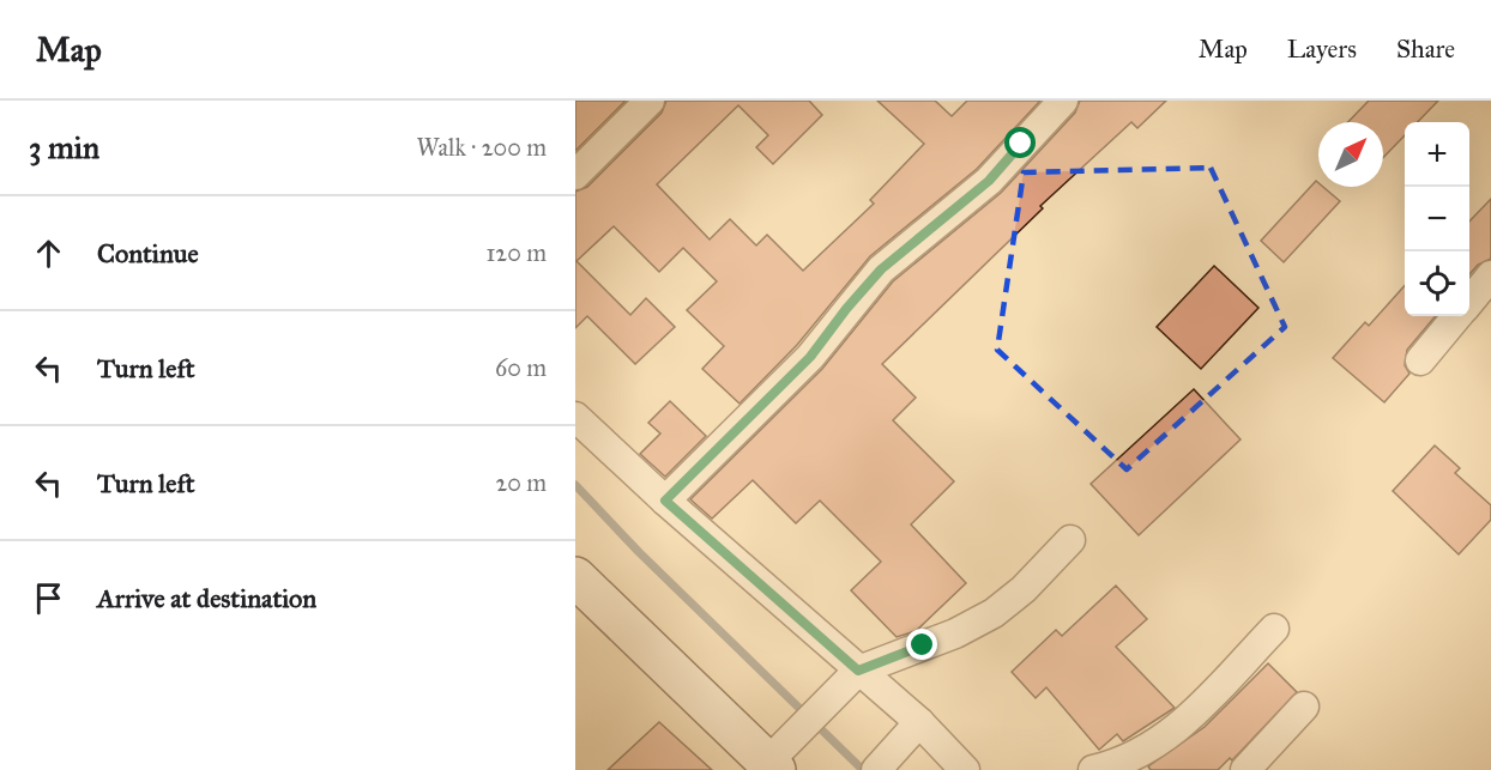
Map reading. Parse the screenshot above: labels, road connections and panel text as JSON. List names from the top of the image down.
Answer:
{
  "north": "top right",
  "page": {
    "header": "Map",
    "nav": ["Map", "Layers", "Share"],
    "heading": ["3 min", "Walk · 200 m"],
    "map_buttons": ["+", "−"],
    "list": [
      ["Continue", "120 m"],
      ["Turn left", "60 m"],
      ["Turn left", "20 m"],
      "Arrive at destination"
    ]
  }
}
